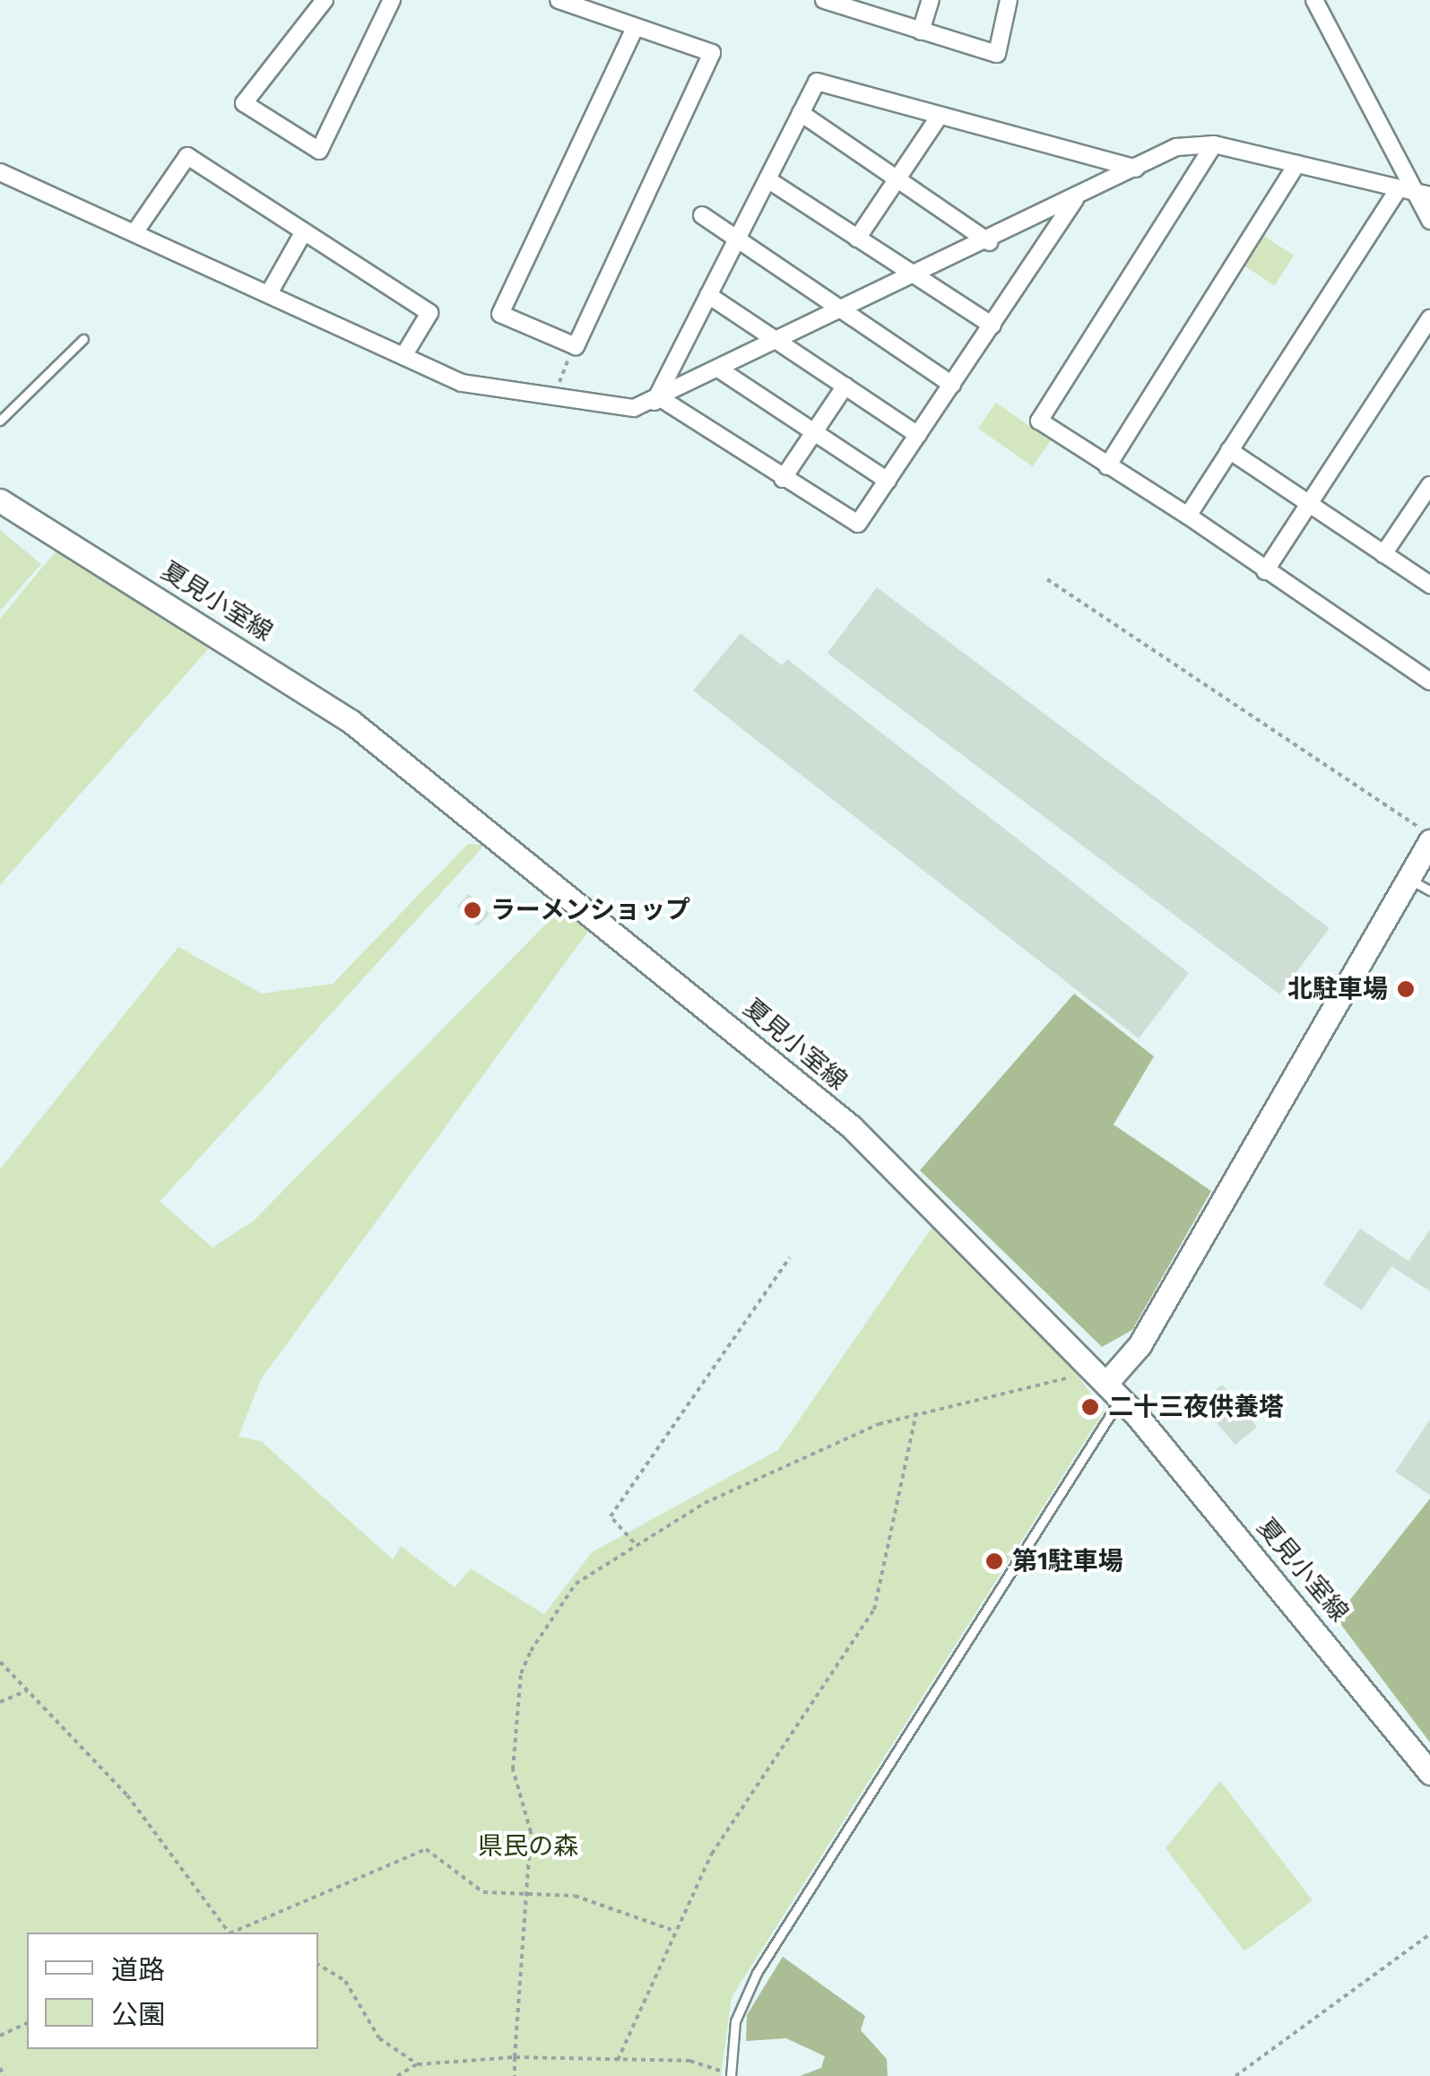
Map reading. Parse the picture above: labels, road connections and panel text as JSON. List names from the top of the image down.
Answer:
{
  "streets": {
    "main road": ["夏見小室線"]
  },
  "parks": ["県民の森"],
  "places": [
    "ラーメンショップ",
    "北駐車場",
    "二十三夜供養塔",
    "第1駐車場"
  ],
  "legend": ["道路", "公園"]
}
